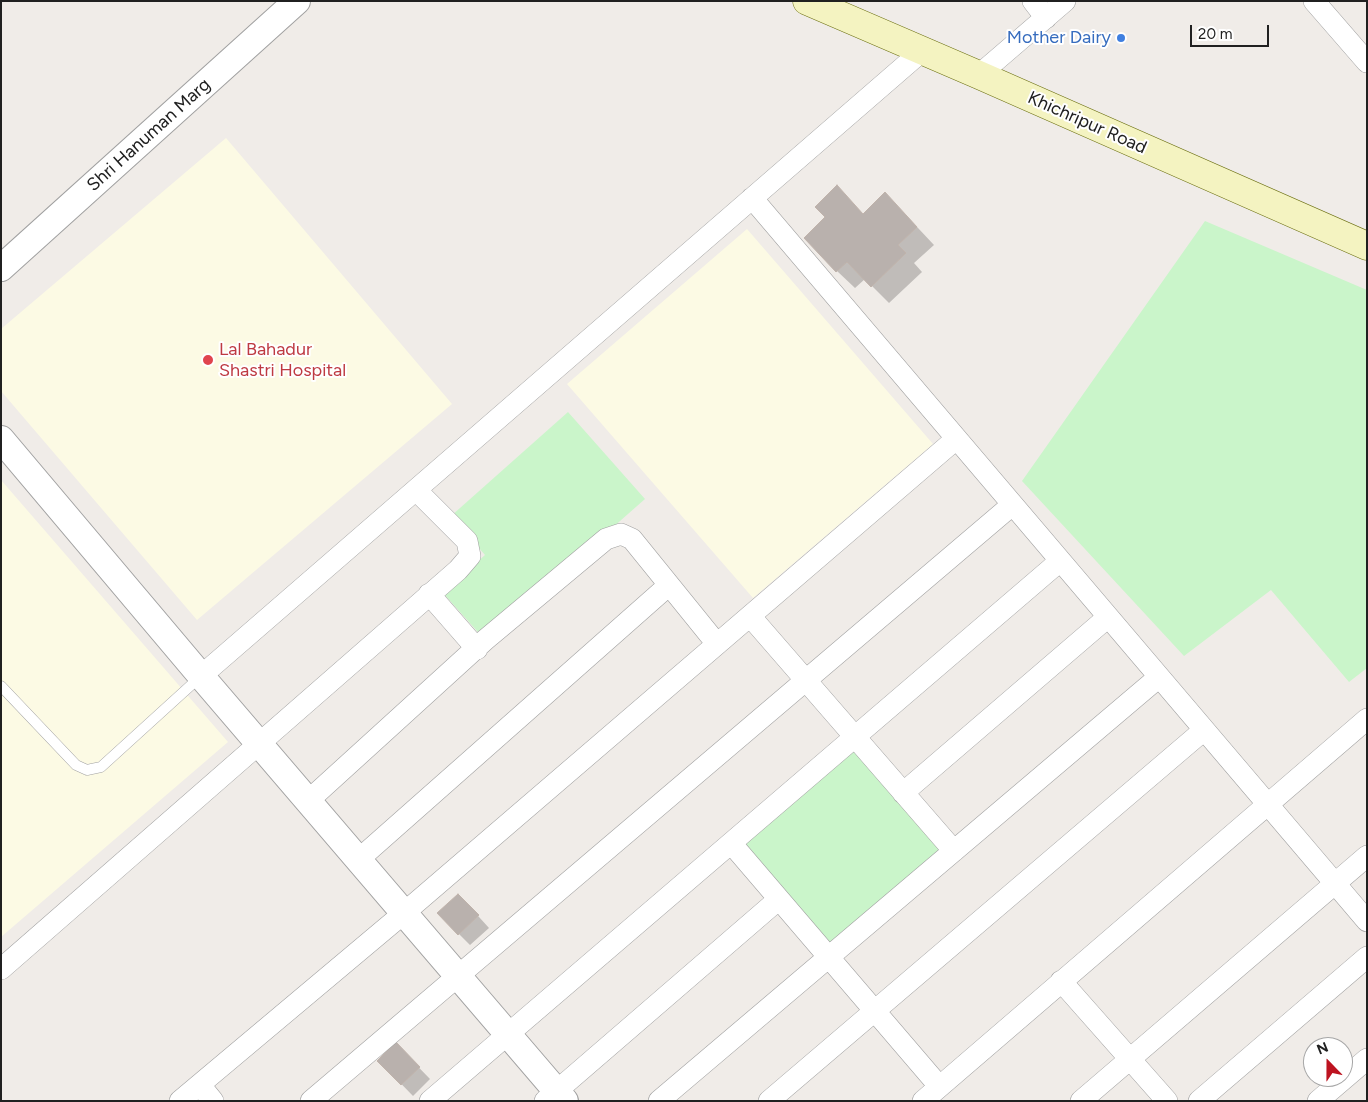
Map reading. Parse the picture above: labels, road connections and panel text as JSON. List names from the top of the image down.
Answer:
{
  "streets": {
    "main road": ["Khichripur Road"],
    "street": ["Shri Hanuman Marg"]
  },
  "places": ["Mother Dairy", "Lal Bahadur Shastri Hospital"],
  "scale_bar": "20 m",
  "north": "top"
}
